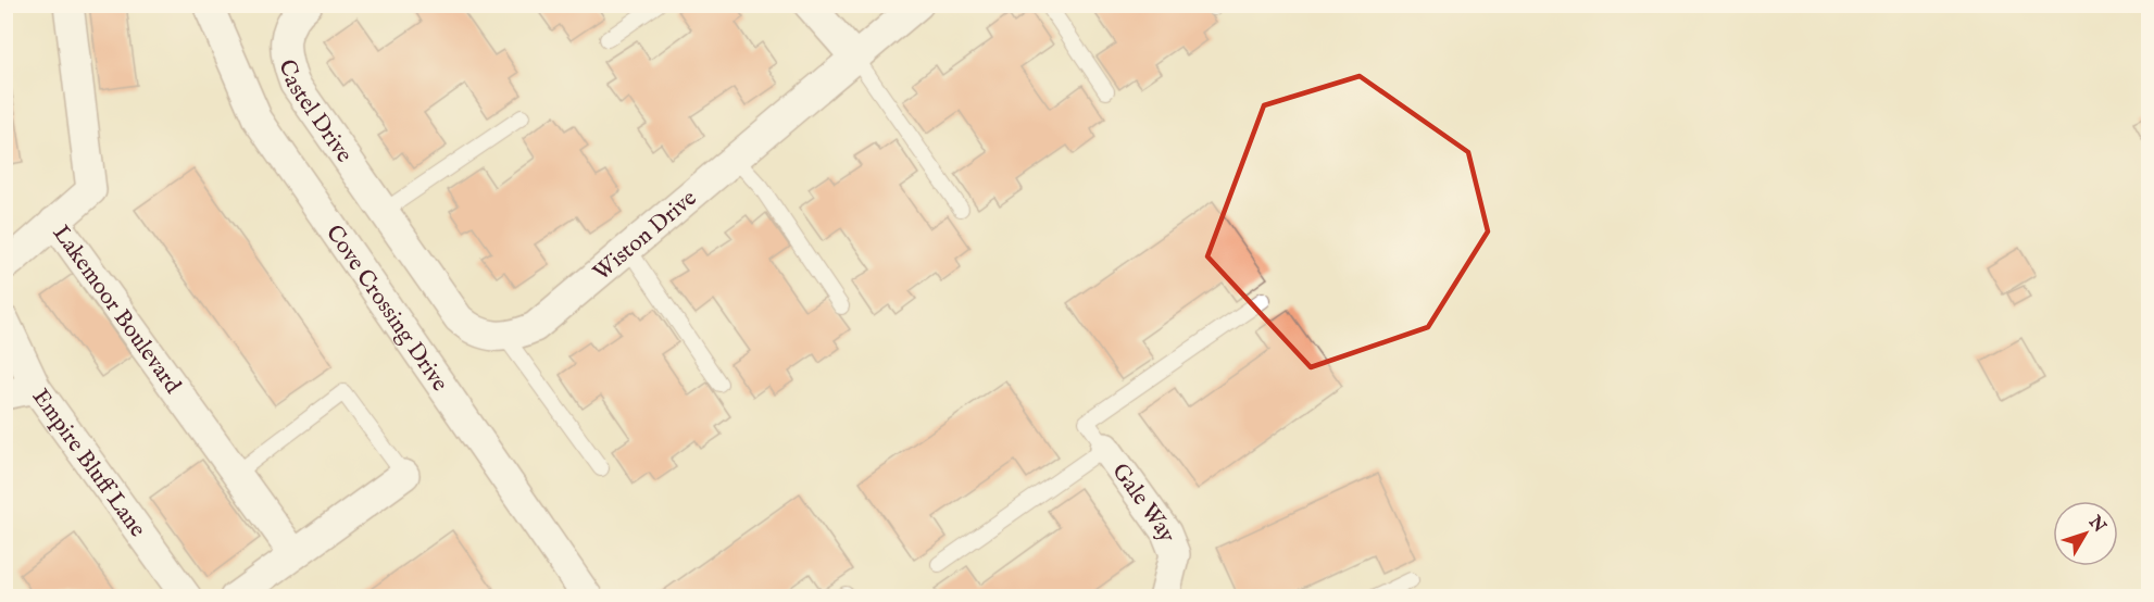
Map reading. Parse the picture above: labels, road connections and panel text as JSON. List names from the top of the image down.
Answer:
{
  "streets": {
    "street": [
      "Castel Drive",
      "Wiston Drive",
      "Cove Crossing Drive",
      "Lakemoor Boulevard",
      "Empire Bluff Lane",
      "Gale Way"
    ]
  },
  "crossings": [
    ["Castel Drive", "Wiston Drive"]
  ],
  "north": "top right"
}
